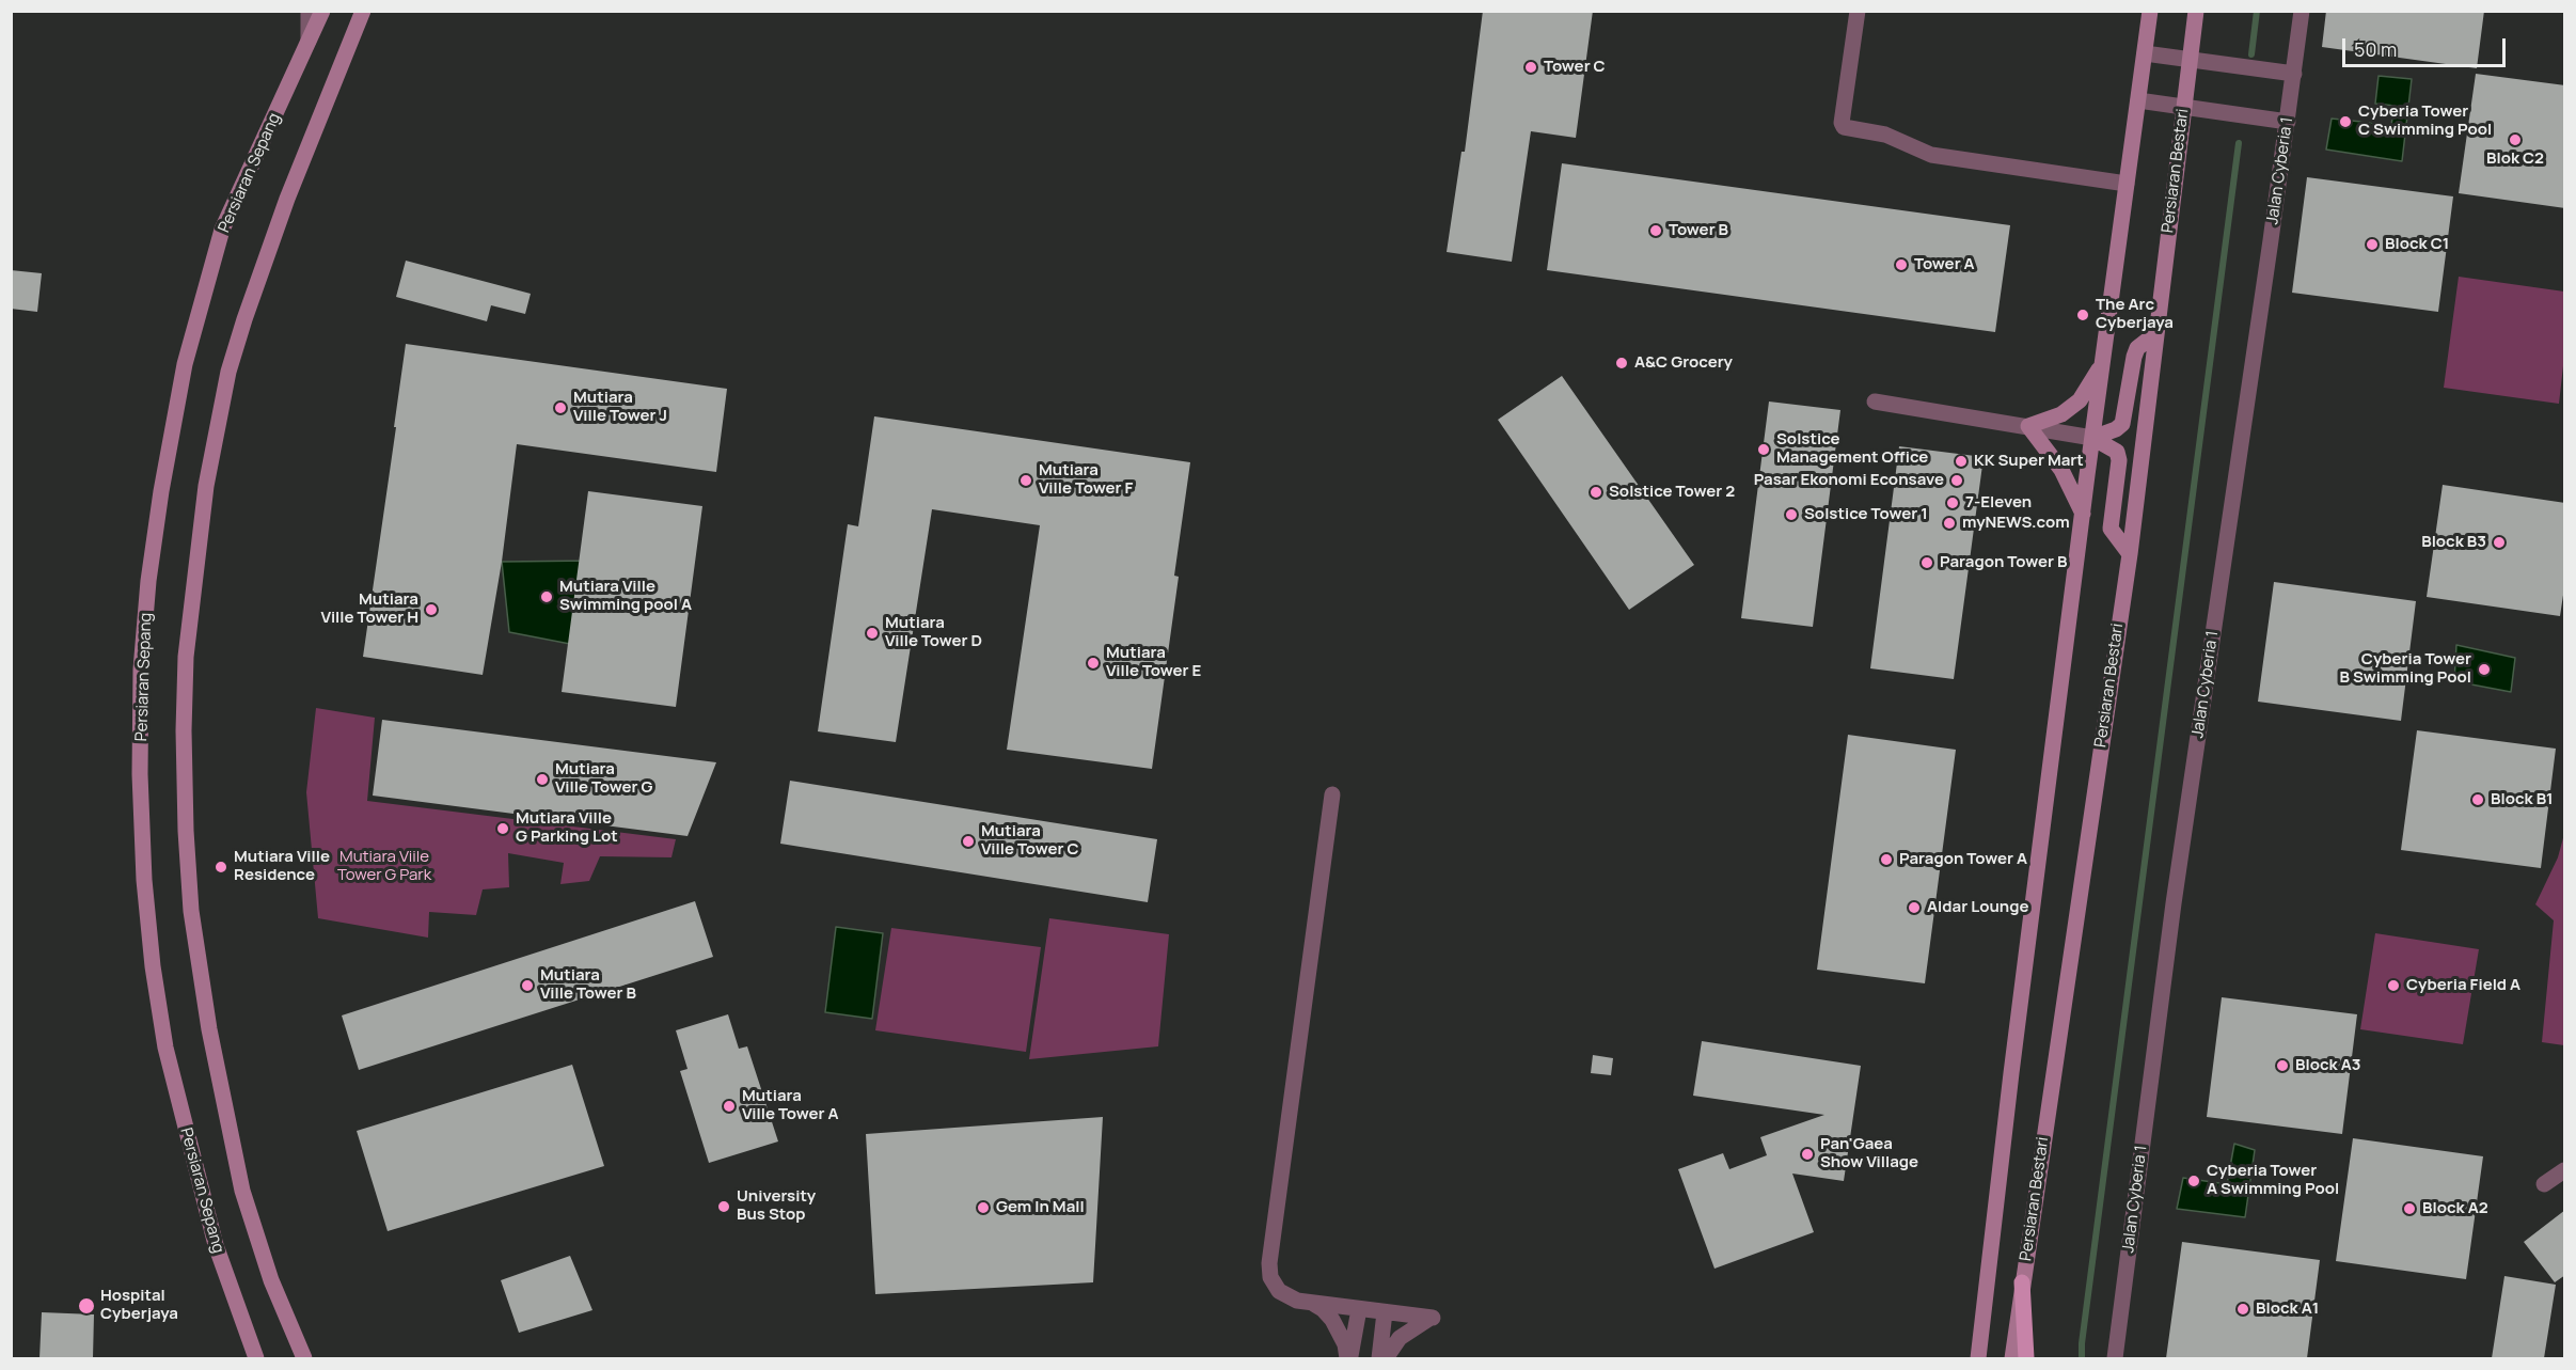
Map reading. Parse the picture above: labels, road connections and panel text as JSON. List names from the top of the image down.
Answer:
{
  "streets": {
    "main road": ["Persiaran Bestari", "Persiaran Sepang"],
    "street": ["Jalan Cyberia 1"]
  },
  "parks": ["Mutiara Viile Tower G Park"],
  "places": [
    "Tower C",
    "Cyberia Tower C Swimming Pool",
    "Blok C2",
    "Tower B",
    "Block C1",
    "Tower A",
    "The Arc Cyberjaya",
    "A&C Grocery",
    "Mutiara Ville Tower J",
    "Solstice Management Office",
    "KK Super Mart",
    "Mutiara Ville Tower F",
    "Pasar Ekonomi Econsave",
    "Solstice Tower 2",
    "7-Eleven",
    "Solstice Tower 1",
    "myNEWS.com",
    "Block B3",
    "Paragon Tower B",
    "Mutiara Ville Swimming pool A",
    "Mutiara Ville Tower H",
    "Mutiara Ville Tower D",
    "Mutiara Ville Tower E",
    "Cyberia Tower B Swimming Pool",
    "Mutiara Ville Tower G",
    "Block B1",
    "Mutiara Ville G Parking Lot",
    "Mutiara Ville Tower C",
    "Paragon Tower A",
    "Mutiara Ville Residence",
    "Aldar Lounge",
    "Mutiara Ville Tower B",
    "Cyberia Field A",
    "Block A3",
    "Mutiara Ville Tower A",
    "Pan'Gaea Show Village",
    "Cyberia Tower A Swimming Pool",
    "University Bus Stop",
    "Gem In Mall",
    "Block A2",
    "Hospital Cyberjaya",
    "Block A1"
  ],
  "scale_bar": "50 m"
}
